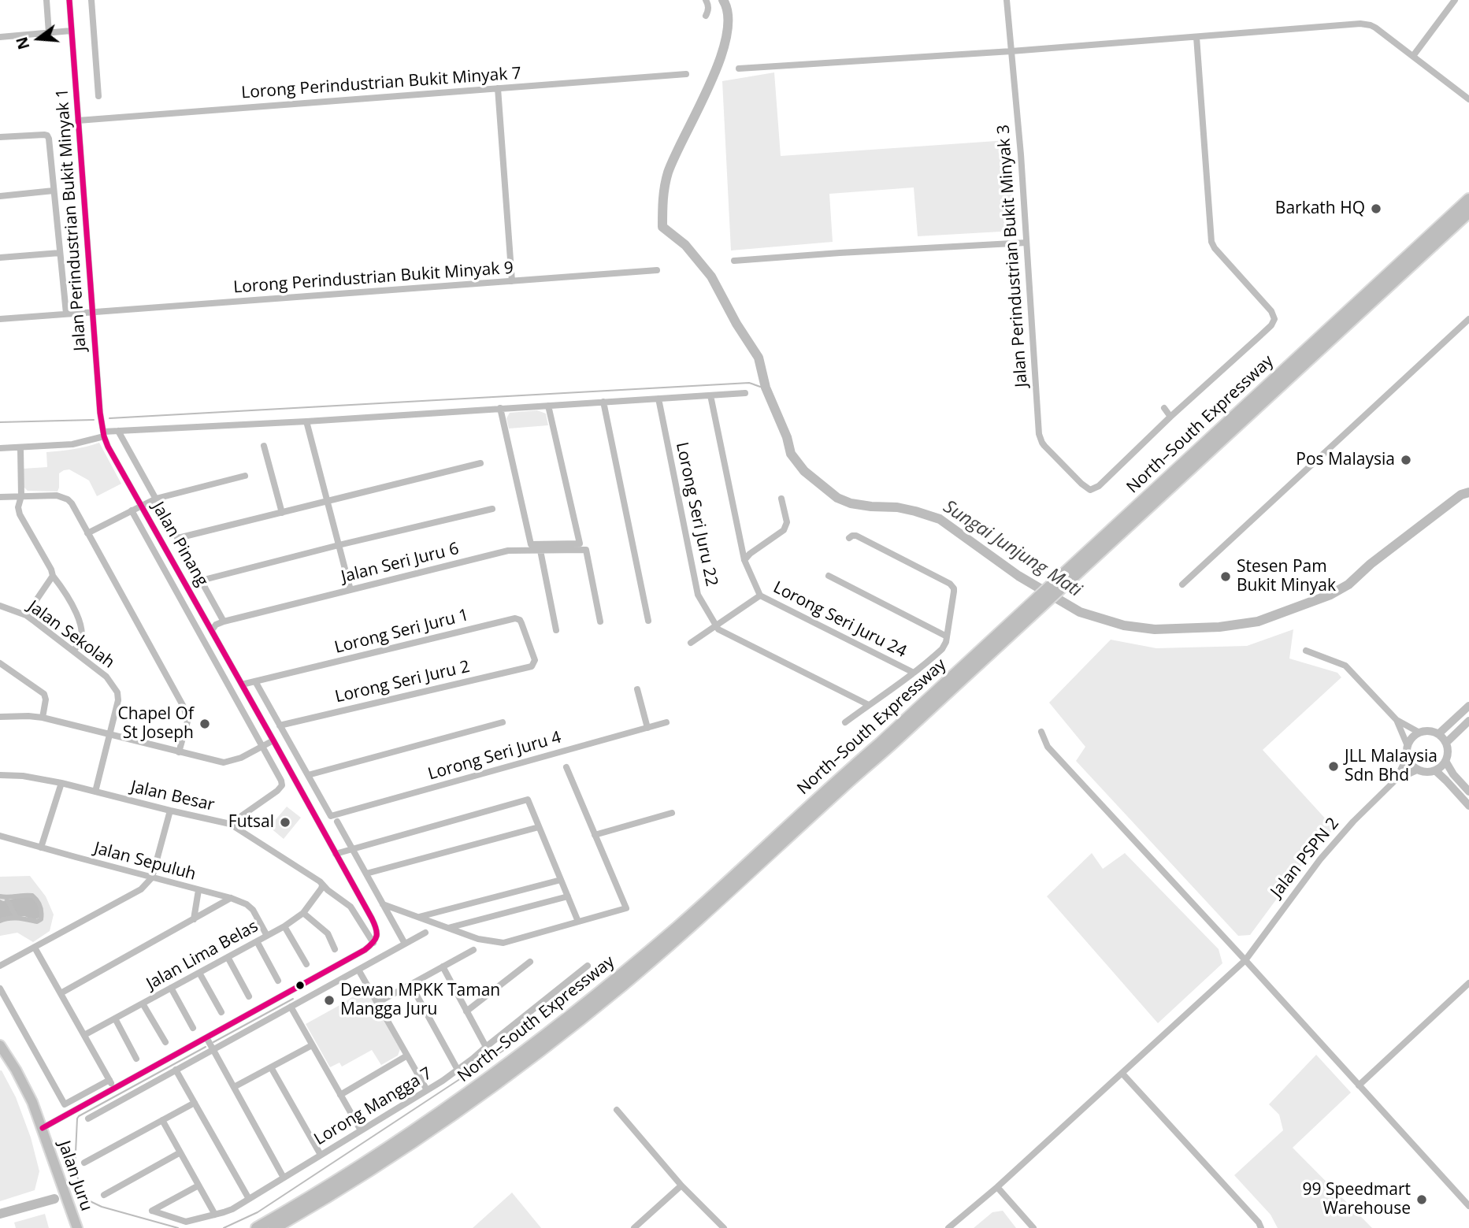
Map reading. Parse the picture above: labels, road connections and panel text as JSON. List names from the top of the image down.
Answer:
{
  "streets": {
    "highway": ["North–South Expressway"],
    "main road": ["Jalan Juru"],
    "street": [
      "Lorong Perindustrian Bukit Minyak 7",
      "Jalan Perindustrian Bukit Minyak 1",
      "Jalan Perindustrian Bukit Minyak 3",
      "Lorong Perindustrian Bukit Minyak 9",
      "Lorong Seri Juru 22",
      "Jalan Pinang",
      "Jalan Seri Juru 6",
      "Lorong Seri Juru 24",
      "Lorong Seri Juru 1",
      "Jalan Sekolah",
      "Lorong Seri Juru 2",
      "Lorong Seri Juru 4",
      "Jalan Besar",
      "Jalan PSPN 2",
      "Jalan Sepuluh",
      "Jalan Lima Belas",
      "Lorong Mangga 7"
    ]
  },
  "crossings": [
    ["Lorong Perindustrian Bukit Minyak 7", "Jalan Perindustrian Bukit Minyak 1"],
    ["Jalan Perindustrian Bukit Minyak 1", "Lorong Perindustrian Bukit Minyak 9"],
    ["Jalan Perindustrian Bukit Minyak 1", "Jalan Pinang"],
    ["Jalan Pinang", "Lorong Seri Juru 1"],
    ["Jalan Pinang", "Jalan Besar"],
    ["Lorong Seri Juru 1", "Lorong Seri Juru 2"],
    ["Jalan Sekolah", "Jalan Besar"],
    ["Jalan Besar", "Jalan Lima Belas"],
    ["Jalan Sepuluh", "Jalan Lima Belas"]
  ],
  "water": ["Sungai Junjung Mati"],
  "places": [
    "Barkath HQ",
    "Pos Malaysia",
    "Stesen Pam Bukit Minyak",
    "Chapel Of St Joseph",
    "JLL Malaysia Sdn Bhd",
    "Futsal",
    "Dewan MPKK Taman Mangga Juru",
    "99 Speedmart Warehouse"
  ],
  "north": "left"
}
